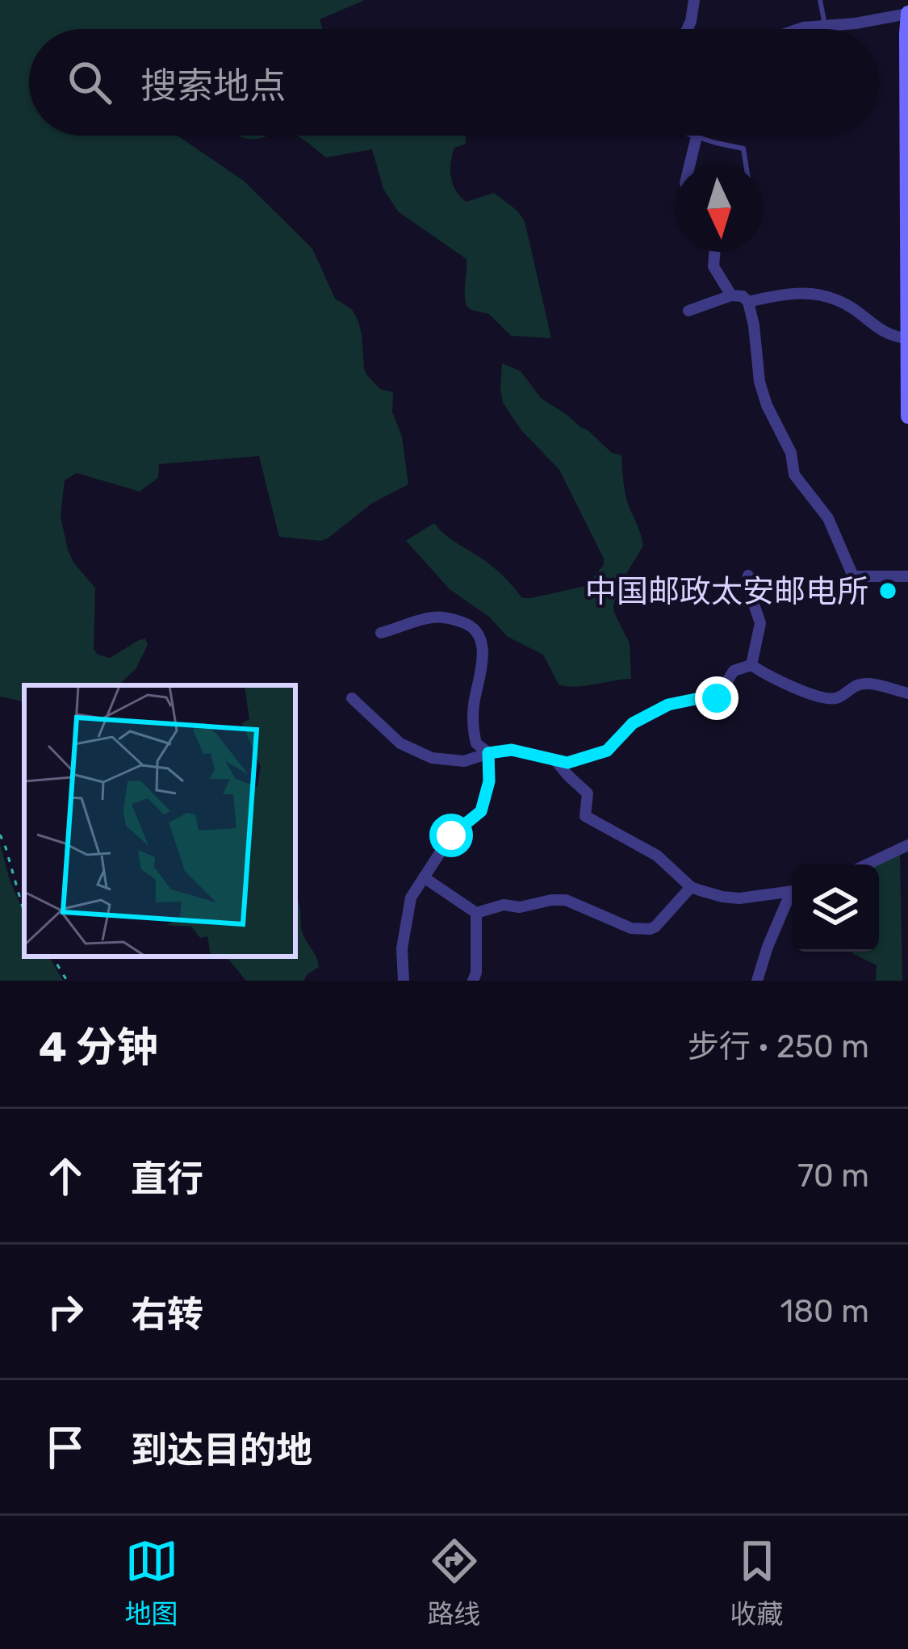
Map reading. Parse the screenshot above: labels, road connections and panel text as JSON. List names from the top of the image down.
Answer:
{
  "places": ["中国邮政太安邮电所"],
  "north": "bottom",
  "page": {
    "search": "搜索地点",
    "heading": ["4 分钟", "步行 · 250 m"],
    "list": [
      ["直行", "70 m"],
      ["右转", "180 m"],
      "到达目的地"
    ],
    "nav": ["地图", "路线", "收藏"]
  }
}
